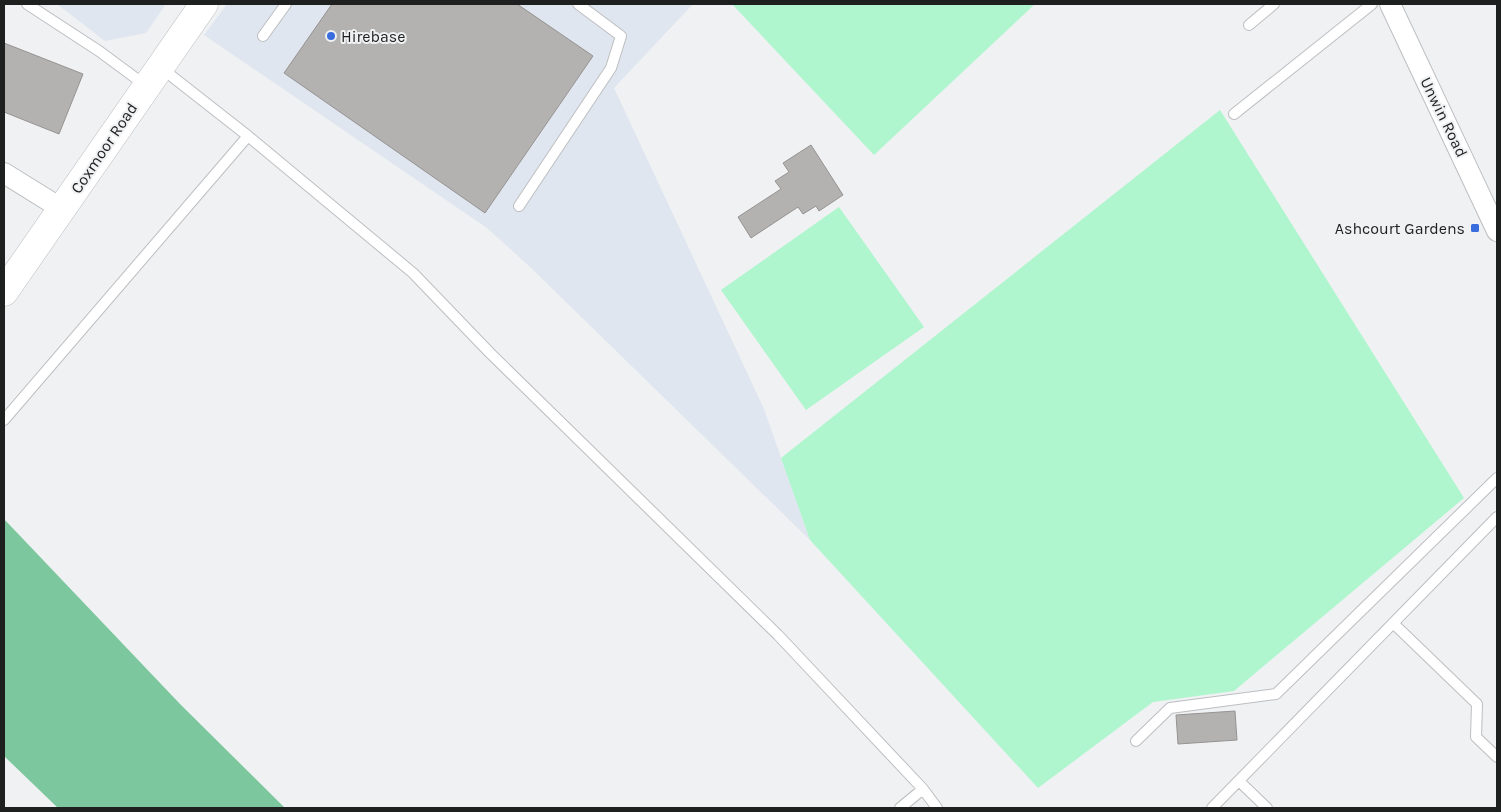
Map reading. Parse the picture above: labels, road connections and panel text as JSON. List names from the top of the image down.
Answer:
{
  "streets": {
    "street": ["Unwin Road", "Coxmoor Road"]
  },
  "places": {
    "other": ["Hirebase"],
    "transit": ["Ashcourt Gardens"]
  }
}
